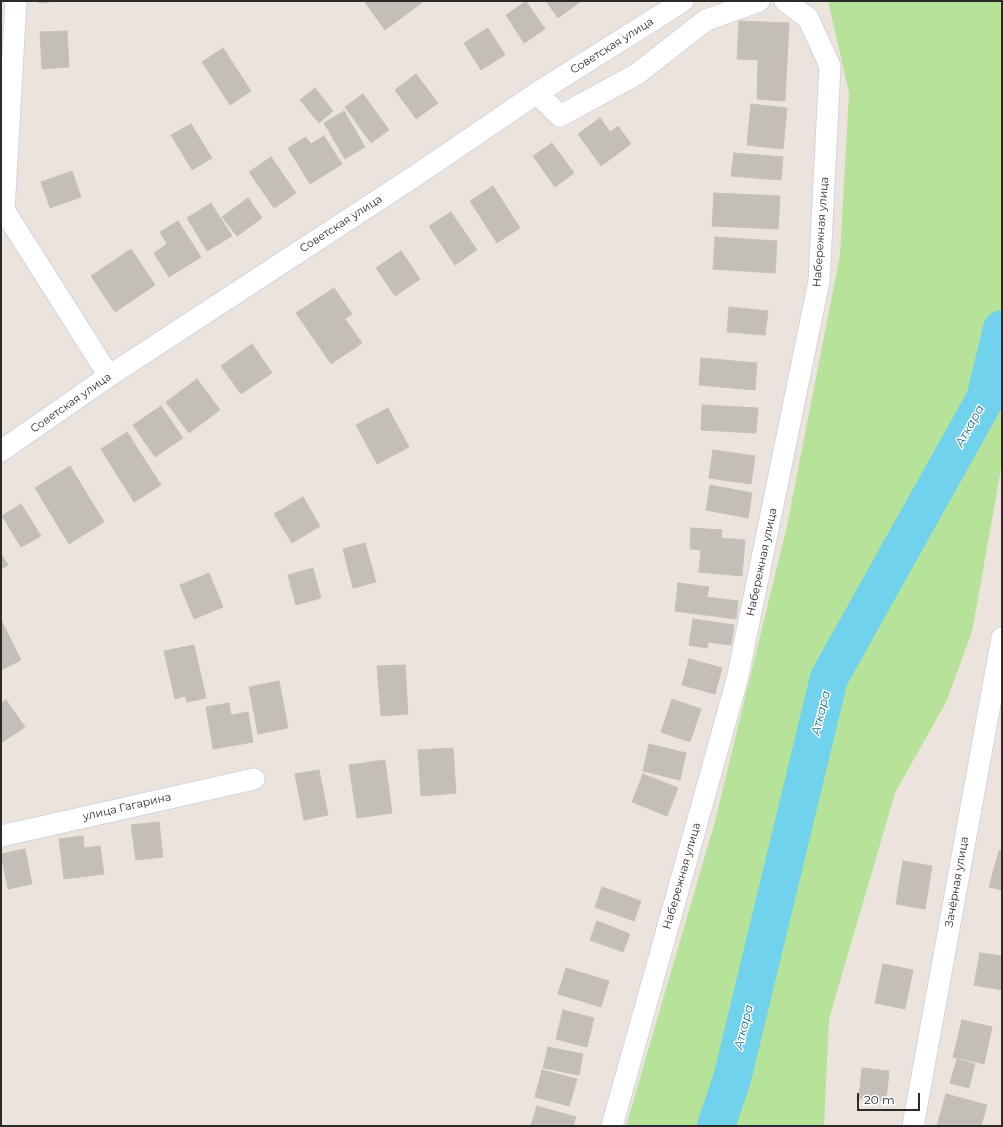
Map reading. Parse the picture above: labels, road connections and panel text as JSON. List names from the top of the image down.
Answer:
{
  "streets": {
    "street": [
      "Советская улица",
      "Набережная улица",
      "улица Гагарина",
      "Зачёрная улица"
    ]
  },
  "water": ["Аткара"],
  "scale_bar": "20 m"
}
